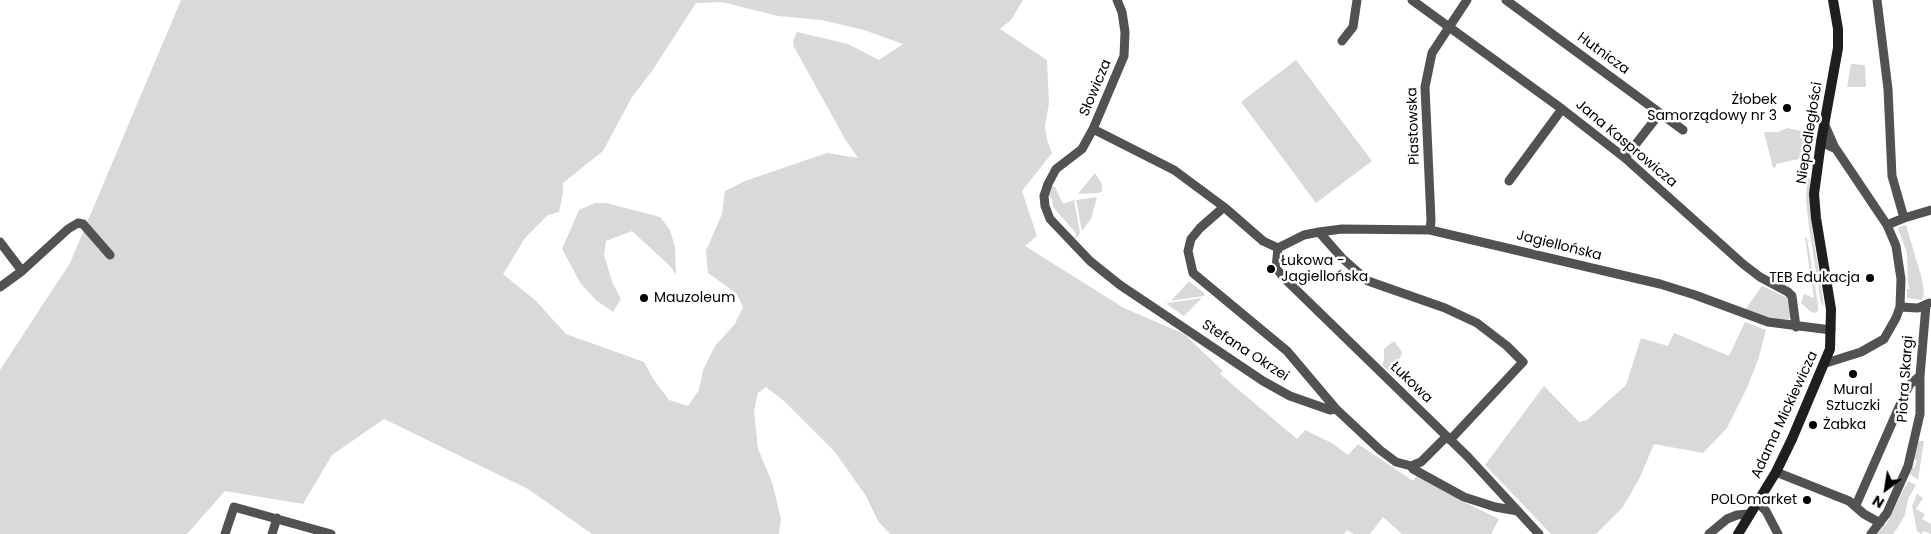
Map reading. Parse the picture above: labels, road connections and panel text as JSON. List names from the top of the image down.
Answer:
{
  "streets": {
    "street": [
      "Hutnicza",
      "Słowicza",
      "Piastowska",
      "Niepodległości",
      "Jana Kasprowicza",
      "Jagiellońska",
      "Stefana Okrzei",
      "Piotra Skargi",
      "Łukowa",
      "Adama Mickiewicza"
    ]
  },
  "crossings": [
    ["Słowicza", "Stefana Okrzei"],
    ["Piastowska", "Jana Kasprowicza"],
    ["Piastowska", "Jagiellońska"],
    ["Niepodległości", "Jagiellońska"],
    ["Niepodległości", "Adama Mickiewicza"],
    ["Jana Kasprowicza", "Jagiellońska"],
    ["Jagiellońska", "Łukowa"],
    ["Jagiellońska", "Adama Mickiewicza"]
  ],
  "places": [
    "Żłobek Samorządowy nr 3",
    "Łukowa - Jagiellońska",
    "TEB Edukacja",
    "Mauzoleum",
    "Mural Sztuczki",
    "Żabka",
    "POLOmarket"
  ],
  "north": "bottom left"
}
